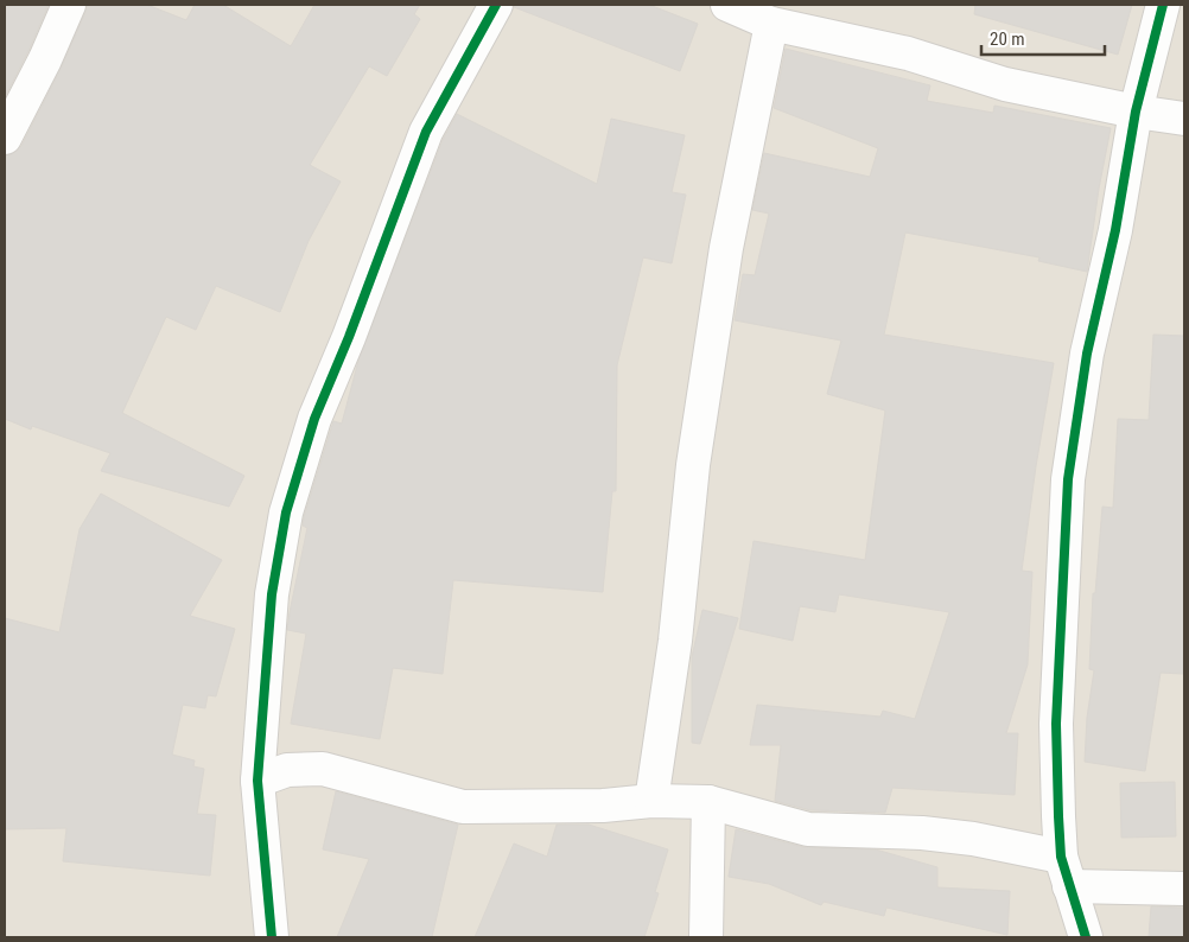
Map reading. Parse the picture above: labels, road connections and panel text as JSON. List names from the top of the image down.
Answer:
{
  "scale_bar": "20 m"
}
